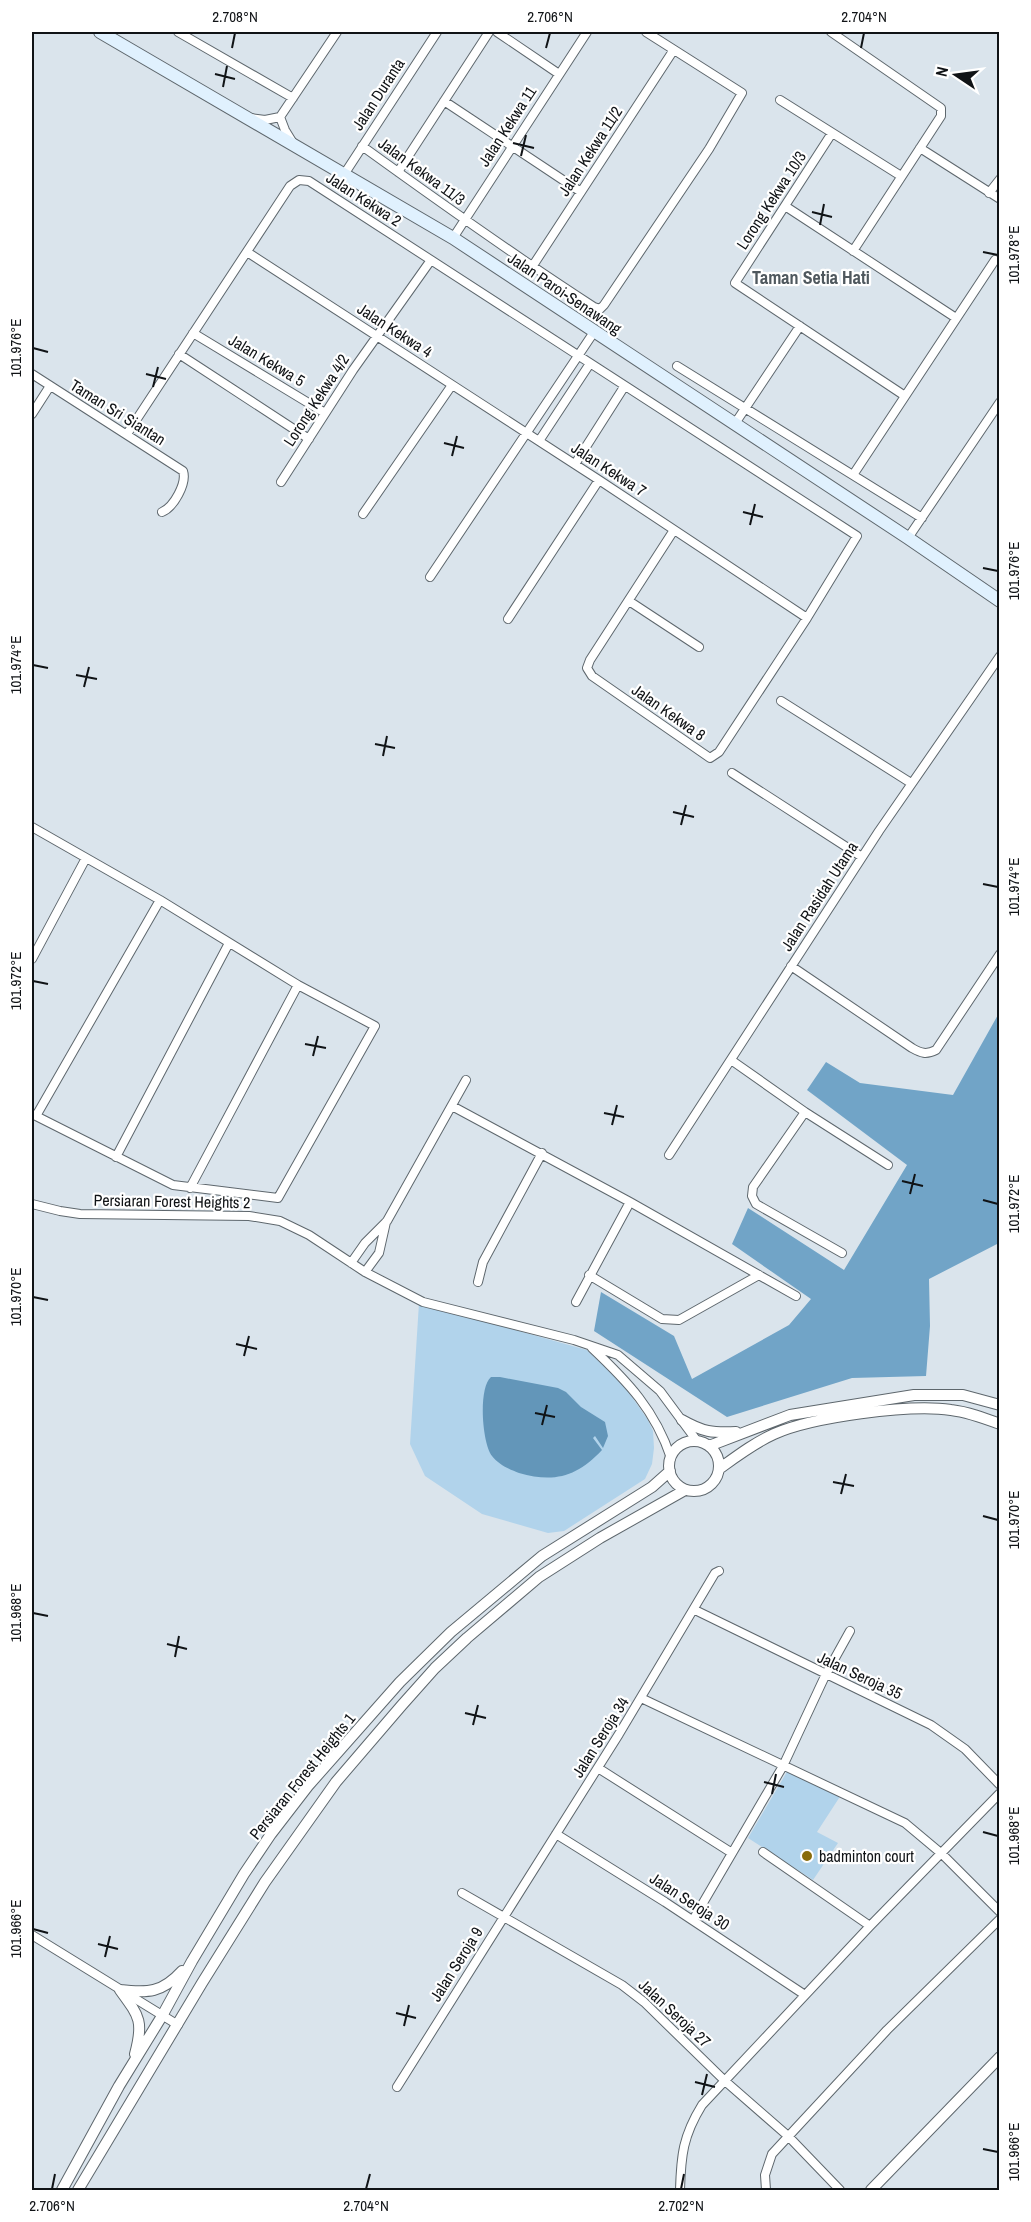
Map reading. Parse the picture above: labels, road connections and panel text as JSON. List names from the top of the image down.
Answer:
{
  "streets": {
    "main road": ["Jalan Paroi-Senawang"],
    "street": [
      "Jalan Duranta",
      "Jalan Kekwa 11",
      "Jalan Kekwa 11/2",
      "Jalan Kekwa 11/3",
      "Jalan Kekwa 2",
      "Lorong Kekwa 10/3",
      "Jalan Kekwa 4",
      "Jalan Kekwa 5",
      "Lorong Kekwa 4/2",
      "Taman Sri Siantan",
      "Jalan Kekwa 7",
      "Jalan Kekwa 8",
      "Jalan Rasidah Utama",
      "Persiaran Forest Heights 2",
      "Jalan Seroja 35",
      "Jalan Seroja 34",
      "Persiaran Forest Heights 1",
      "Jalan Seroja 30",
      "Jalan Seroja 9",
      "Jalan Seroja 27"
    ]
  },
  "crossings": [
    ["Jalan Duranta", "Jalan Kekwa 11/3"],
    ["Jalan Duranta", "Jalan Paroi-Senawang"],
    ["Jalan Kekwa 11", "Jalan Kekwa 11/3"],
    ["Jalan Kekwa 11", "Jalan Paroi-Senawang"],
    ["Jalan Kekwa 11/2", "Jalan Kekwa 11/3"],
    ["Jalan Kekwa 2", "Jalan Kekwa 4"],
    ["Jalan Kekwa 2", "Jalan Kekwa 5"],
    ["Jalan Kekwa 2", "Lorong Kekwa 4/2"],
    ["Jalan Kekwa 2", "Taman Sri Siantan"],
    ["Jalan Kekwa 2", "Jalan Kekwa 8"],
    ["Jalan Kekwa 4", "Lorong Kekwa 4/2"],
    ["Jalan Kekwa 4", "Jalan Kekwa 7"],
    ["Jalan Kekwa 5", "Lorong Kekwa 4/2"],
    ["Jalan Kekwa 7", "Jalan Kekwa 8"],
    ["Persiaran Forest Heights 2", "Persiaran Forest Heights 1"],
    ["Jalan Seroja 35", "Jalan Seroja 34"],
    ["Jalan Seroja 34", "Jalan Seroja 30"],
    ["Jalan Seroja 34", "Jalan Seroja 9"],
    ["Jalan Seroja 34", "Jalan Seroja 27"],
    ["Jalan Seroja 9", "Jalan Seroja 27"]
  ],
  "districts": ["Taman Setia Hati"],
  "places": ["badminton court"],
  "north": "left",
  "coordinates": [
    "2.708°N",
    "2.706°N",
    "2.704°N",
    "101.978°E",
    "101.976°E",
    "101.974°E",
    "101.972°E",
    "101.970°E",
    "101.968°E",
    "101.966°E",
    "2.702°N"
  ]
}
